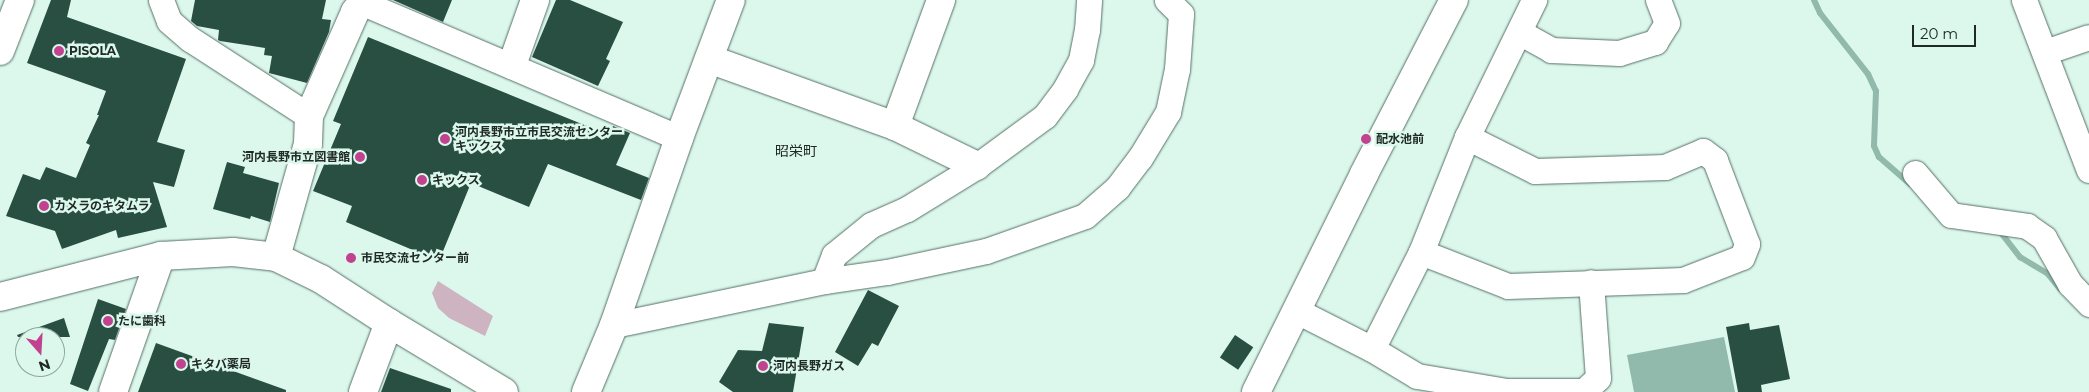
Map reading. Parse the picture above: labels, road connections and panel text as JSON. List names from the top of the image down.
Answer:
{
  "districts": ["昭栄町"],
  "places": [
    "PISOLA",
    "河内長野市立市民交流センター キックス",
    "配水池前",
    "河内長野市立図書館",
    "キックス",
    "カメラのキタムラ",
    "市民交流センター前",
    "たに歯科",
    "キタバ薬局",
    "河内長野ガス"
  ],
  "scale_bar": "20 m",
  "north": "bottom"
}
